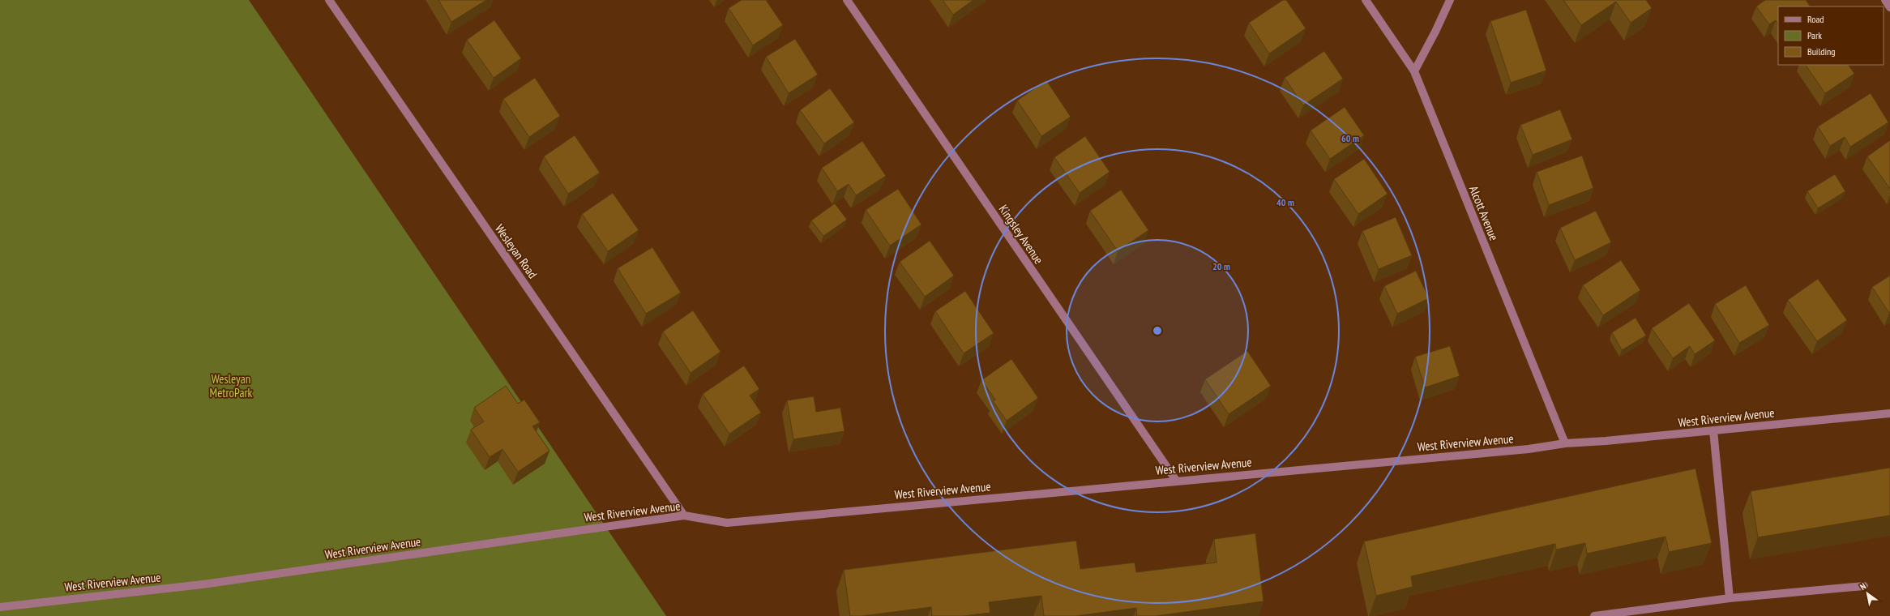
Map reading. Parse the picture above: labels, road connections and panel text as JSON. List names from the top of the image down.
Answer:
{
  "streets": {
    "street": [
      "Alcott Avenue",
      "Kingsley Avenue",
      "Wesleyan Road",
      "West Riverview Avenue"
    ]
  },
  "crossings": [
    ["Alcott Avenue", "West Riverview Avenue"],
    ["Kingsley Avenue", "West Riverview Avenue"],
    ["Wesleyan Road", "West Riverview Avenue"]
  ],
  "parks": ["Wesleyan MetroPark"],
  "legend": ["Road", "Park", "Building"],
  "north": "top left",
  "rings": ["60 m", "40 m", "20 m"]
}
